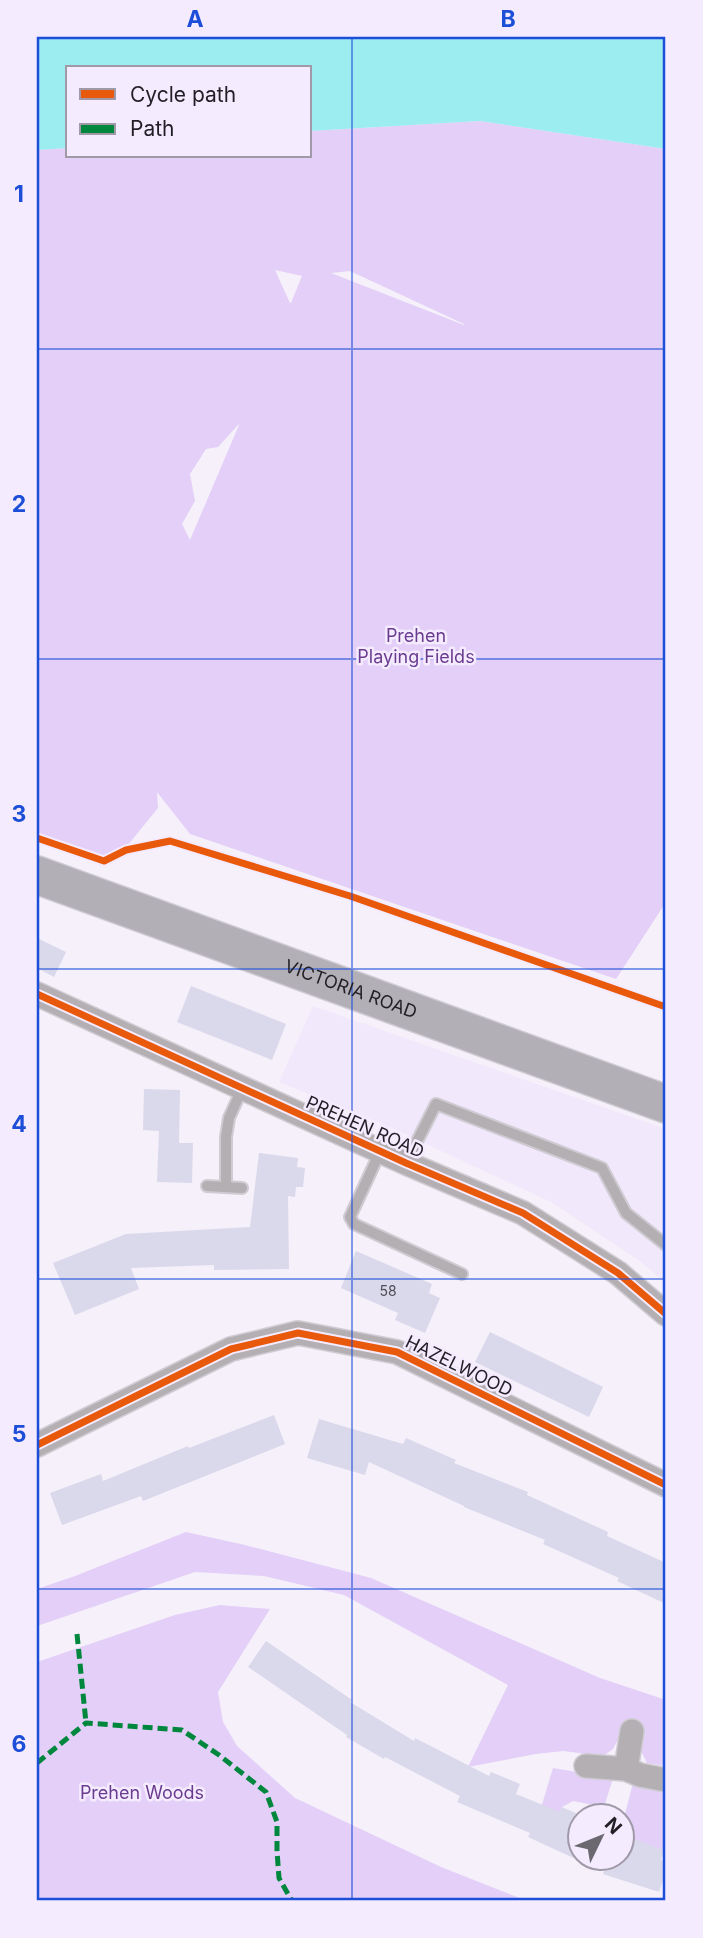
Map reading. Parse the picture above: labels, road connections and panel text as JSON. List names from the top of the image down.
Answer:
{
  "streets": {
    "highway": ["VICTORIA ROAD"],
    "street": ["PREHEN ROAD", "HAZELWOOD"]
  },
  "parks": ["Prehen Playing Fields", "Prehen Woods"],
  "house_numbers": ["58"],
  "legend": ["Cycle path", "Path"],
  "north": "top right",
  "grid": {
    "columns": ["A", "B"],
    "rows": [
      "1",
      "2",
      "3",
      "4",
      "5",
      "6"
    ]
  }
}
